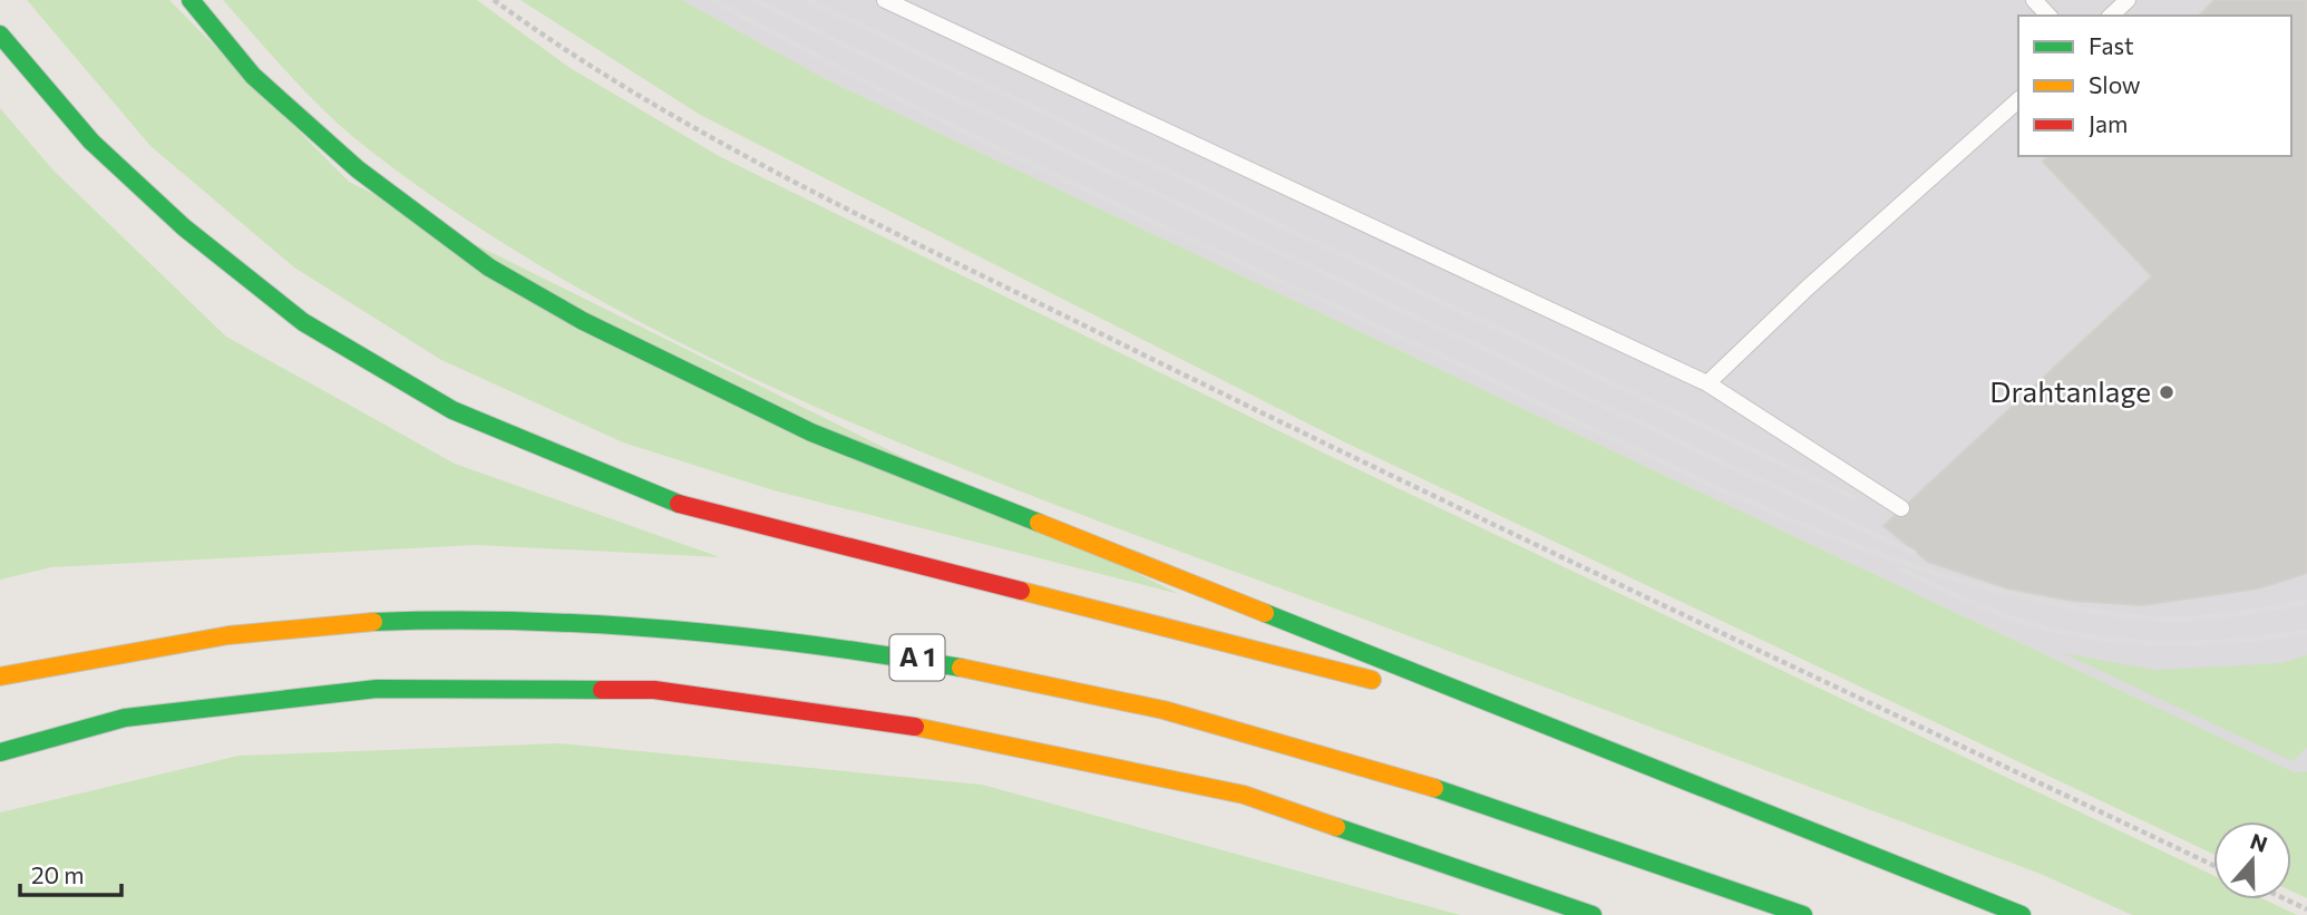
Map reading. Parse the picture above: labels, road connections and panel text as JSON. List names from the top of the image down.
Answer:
{
  "streets": {
    "highway": ["A 1"]
  },
  "places": ["Drahtanlage"],
  "legend": ["Fast", "Slow", "Jam"],
  "scale_bar": "20 m",
  "north": "top"
}
